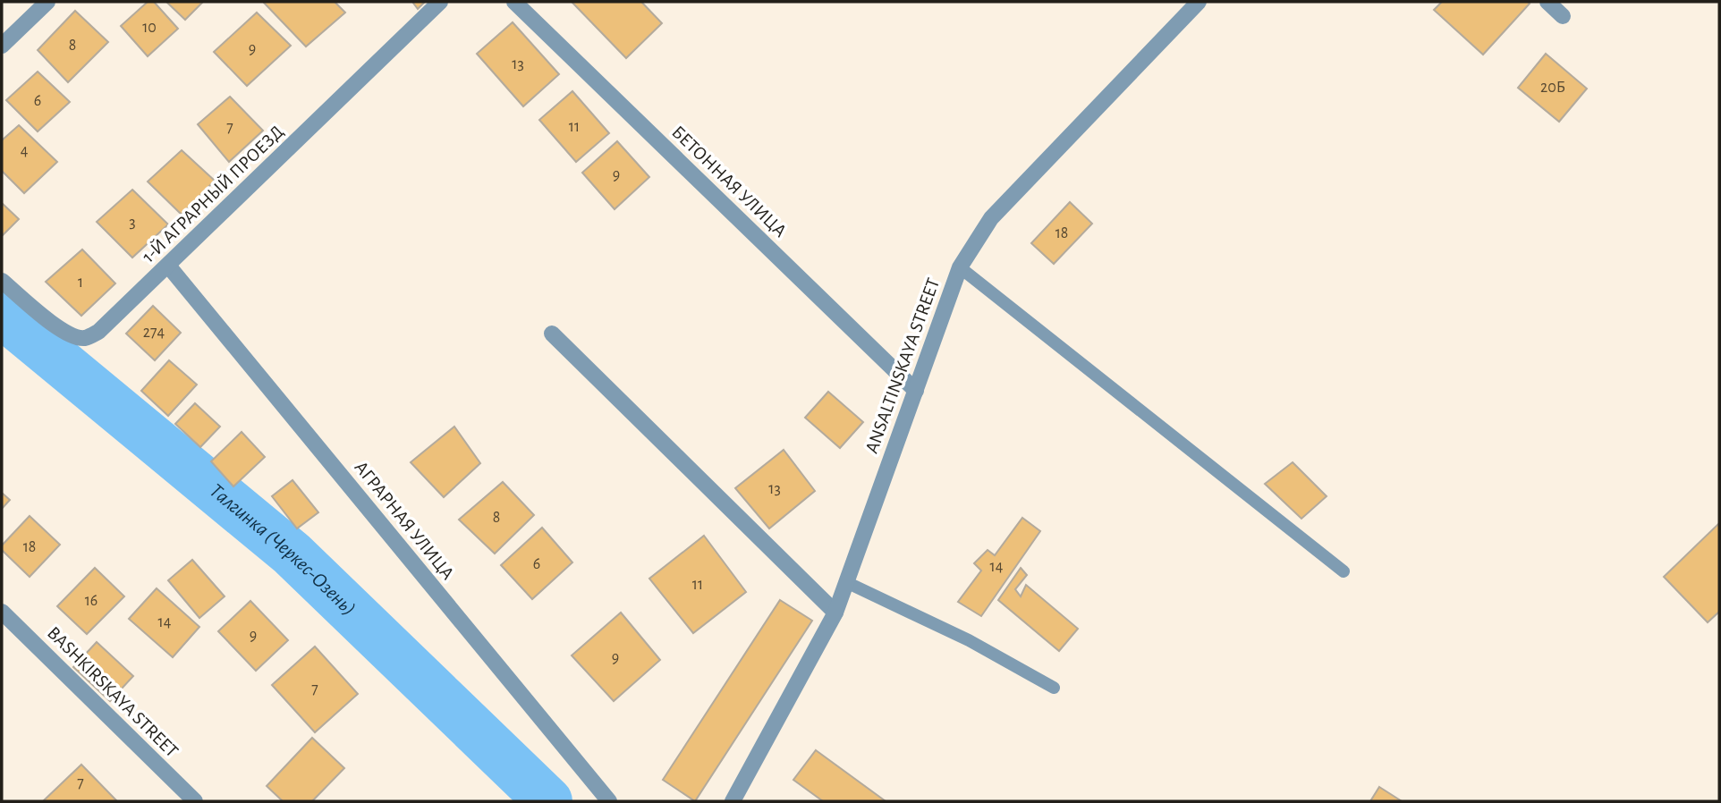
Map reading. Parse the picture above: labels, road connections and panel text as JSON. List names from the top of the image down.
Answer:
{
  "streets": {
    "street": [
      "БЕТОННАЯ УЛИЦА",
      "1-Й АГРАРНЫЙ ПРОЕЗД",
      "ANSALTINSKAYA STREET",
      "АГРАРНАЯ УЛИЦА",
      "BASHKIRSKAYA STREET"
    ]
  },
  "crossings": [
    ["БЕТОННАЯ УЛИЦА", "ANSALTINSKAYA STREET"],
    ["1-Й АГРАРНЫЙ ПРОЕЗД", "АГРАРНАЯ УЛИЦА"]
  ],
  "water": ["Талгинка (Черкес-Озень)"],
  "house_numbers": [
    "10",
    "8",
    "9",
    "13",
    "20Б",
    "6",
    "11",
    "7",
    "4",
    "9",
    "3",
    "18",
    "1",
    "274",
    "13",
    "8",
    "18",
    "6",
    "14",
    "11",
    "16",
    "14",
    "9",
    "9",
    "7",
    "7"
  ]
}
